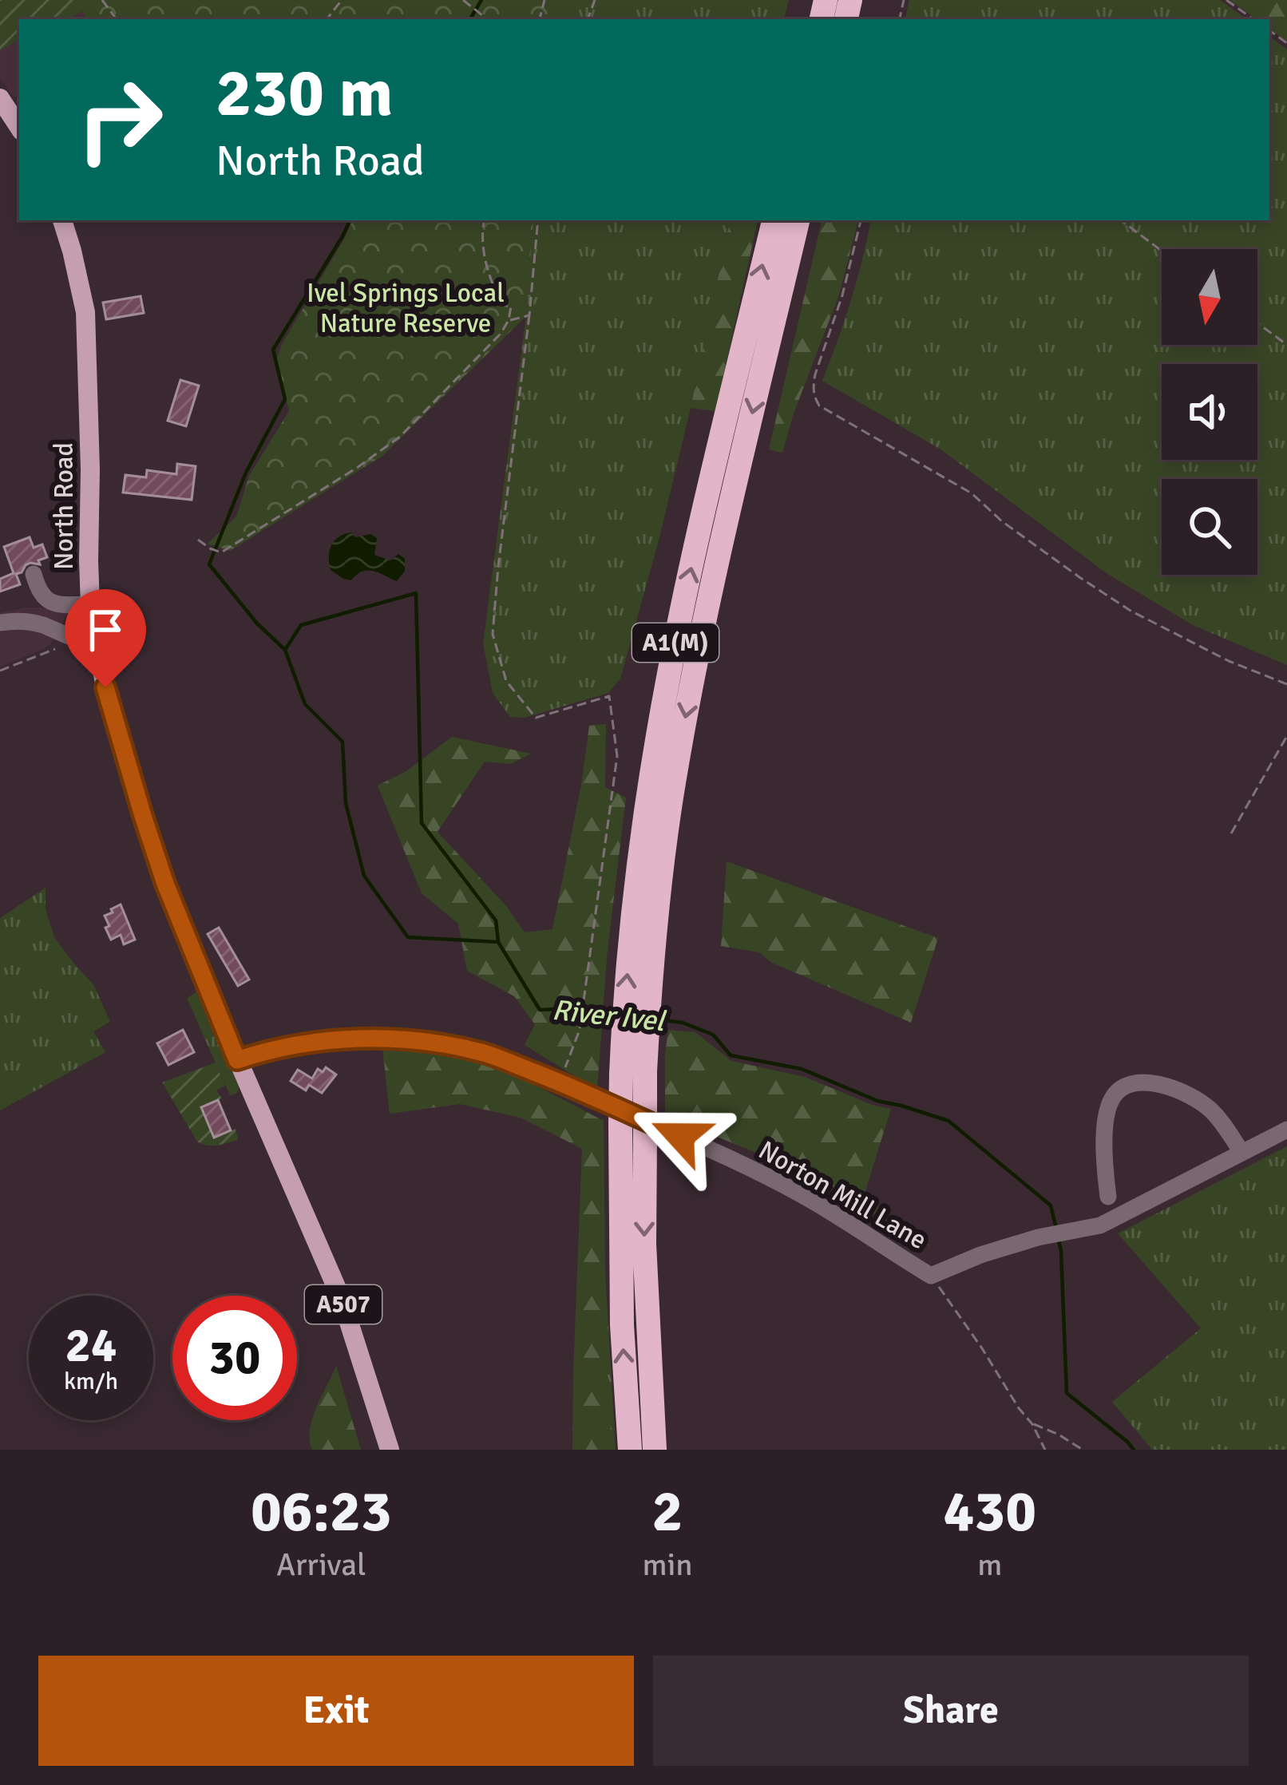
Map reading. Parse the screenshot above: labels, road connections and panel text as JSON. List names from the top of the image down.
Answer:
{
  "streets": {
    "highway": ["A1(M)"],
    "main road": ["North Road", "A507"],
    "street": ["Norton Mill Lane"]
  },
  "crossings": [
    ["North Road", "Norton Mill Lane"]
  ],
  "water": ["River Ivel"],
  "parks": ["Ivel Springs Local Nature Reserve"],
  "north": "bottom",
  "page": {
    "turn": ["230 m", "North Road"],
    "speed": "24 km/h",
    "limit": "30",
    "eta": [
      "06:23",
      "Arrival",
      "2",
      "min",
      "430",
      "m"
    ],
    "buttons": ["Exit", "Share"]
  }
}
